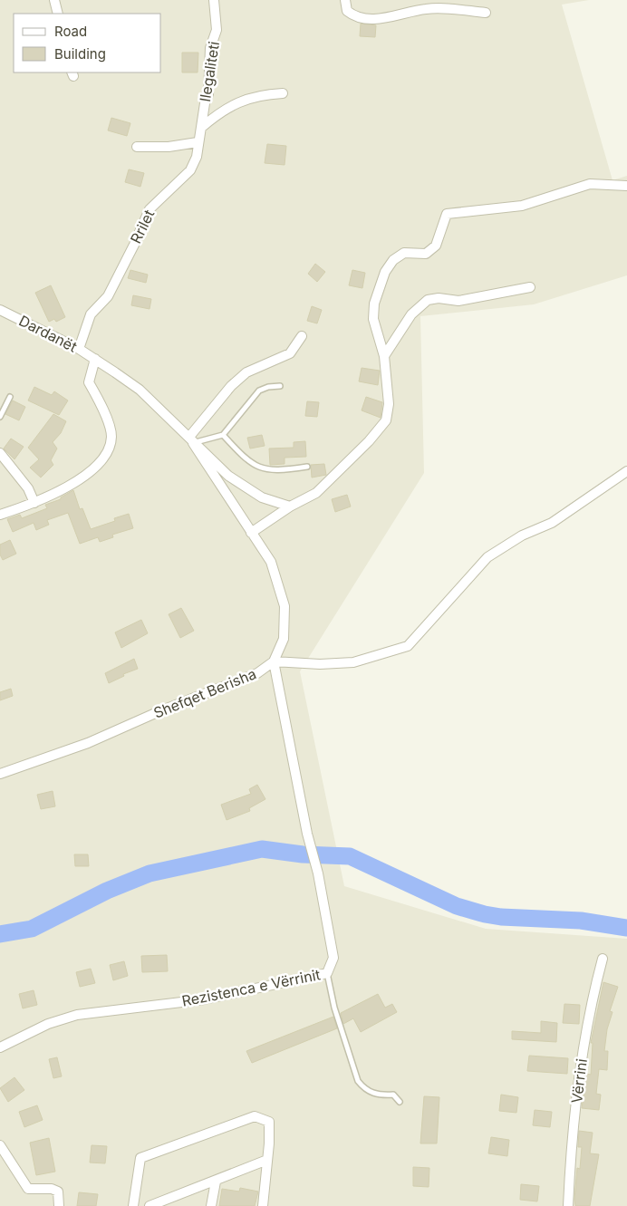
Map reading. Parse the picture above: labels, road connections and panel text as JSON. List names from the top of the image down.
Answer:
{
  "streets": {
    "street": [
      "Ilegaliteti",
      "Rrilet",
      "Dardanët",
      "Shefqet Berisha",
      "Rezistenca e Vërrinit",
      "Vërrini"
    ]
  },
  "crossings": [
    ["Ilegaliteti", "Rrilet"],
    ["Rrilet", "Dardanët"],
    ["Dardanët", "Shefqet Berisha"],
    ["Shefqet Berisha", "Rezistenca e Vërrinit"]
  ],
  "legend": ["Road", "Building"]
}
